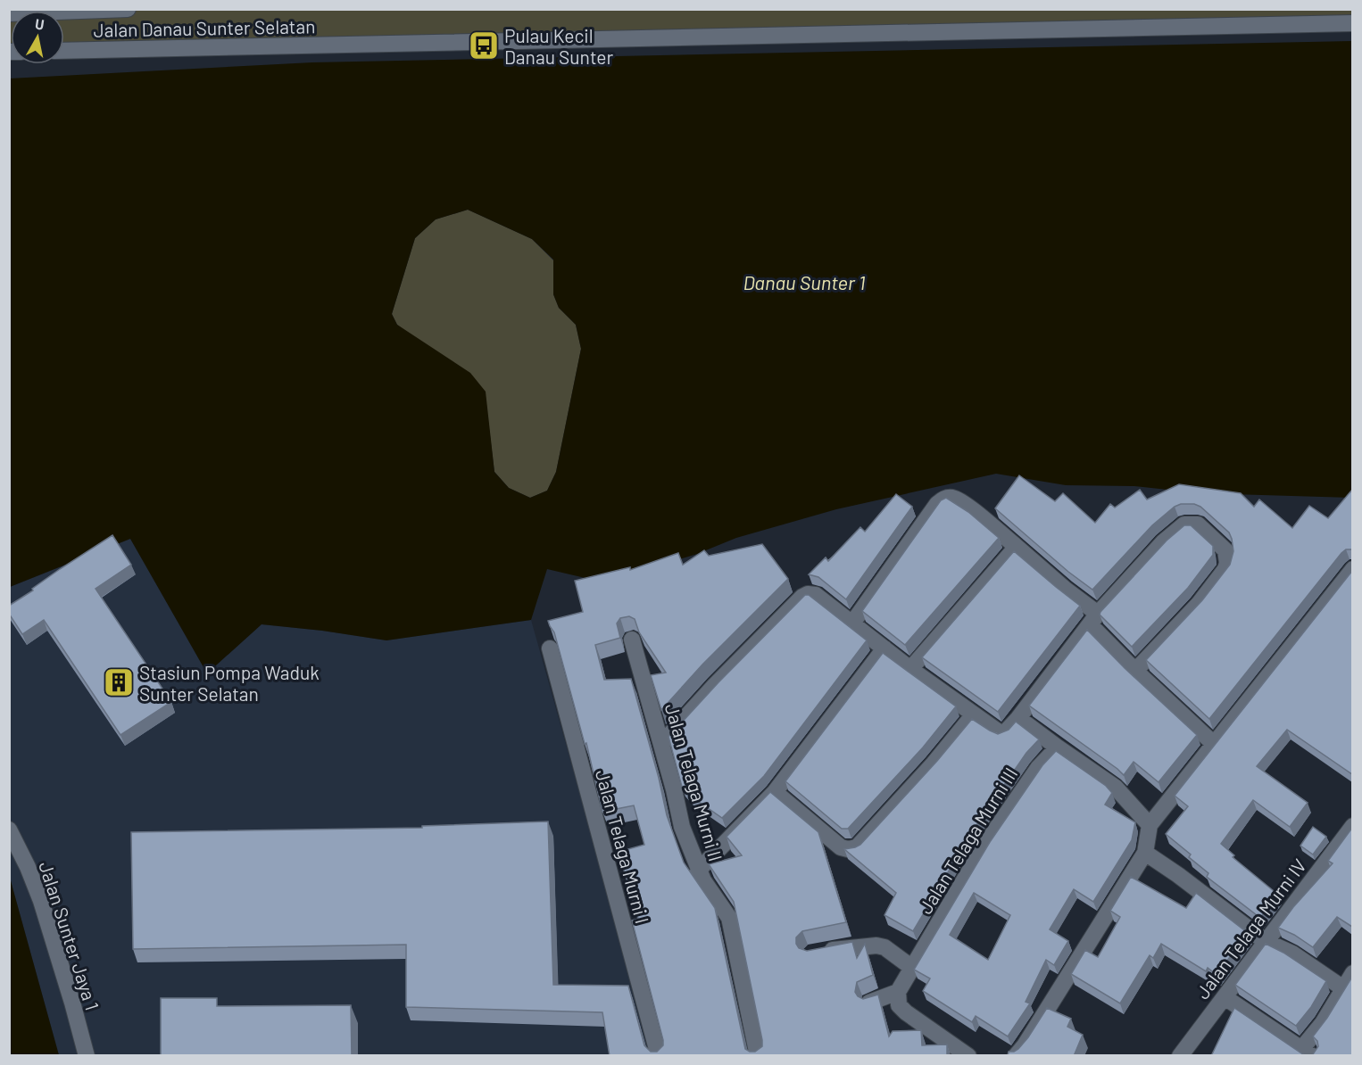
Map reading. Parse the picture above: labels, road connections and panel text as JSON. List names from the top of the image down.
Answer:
{
  "streets": {
    "street": [
      "Jalan Danau Sunter Selatan",
      "Jalan Telaga Murni II",
      "Jalan Telaga Murni III",
      "Jalan Telaga Murni I",
      "Jalan Telaga Murni IV",
      "Jalan Sunter Jaya 1"
    ]
  },
  "water": ["Danau Sunter 1"],
  "places": {
    "bus stop": ["Pulau Kecil Danau Sunter"],
    "building": ["Stasiun Pompa Waduk Sunter Selatan"]
  },
  "north": "top"
}
